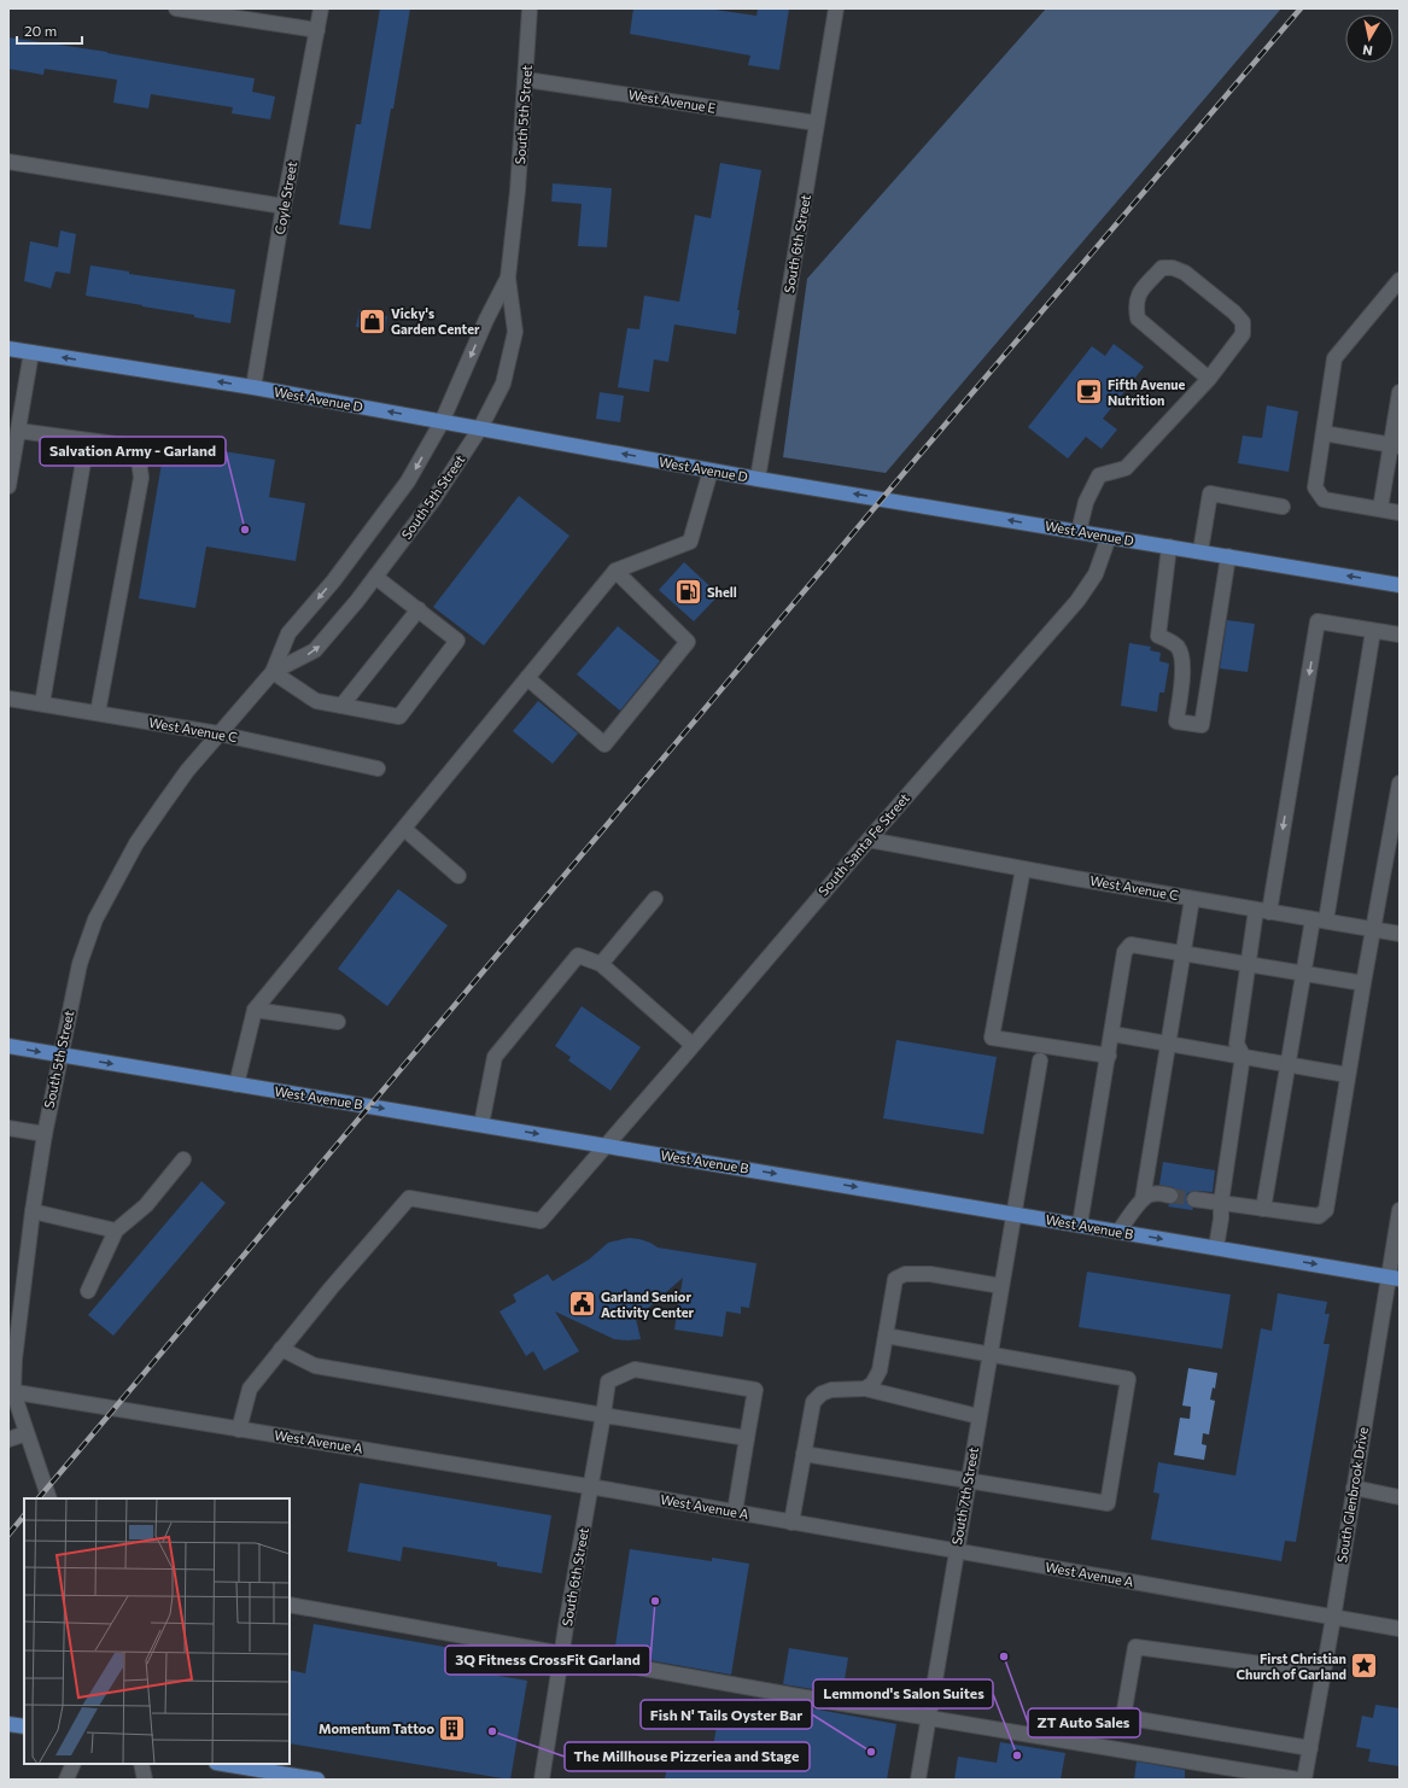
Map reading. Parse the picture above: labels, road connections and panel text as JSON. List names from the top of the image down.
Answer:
{
  "streets": {
    "main road": ["West Avenue D", "West Avenue B"],
    "street": [
      "West Avenue E",
      "South 5th Street",
      "Coyle Street",
      "South 6th Street",
      "West Avenue C",
      "South Santa Fe Street",
      "West Avenue A",
      "South Glenbrook Drive",
      "South 7th Street"
    ]
  },
  "crossings": [
    ["West Avenue E", "South 5th Street"],
    ["West Avenue E", "South 6th Street"],
    ["South 5th Street", "West Avenue D"],
    ["South 5th Street", "West Avenue C"],
    ["South 5th Street", "West Avenue B"],
    ["South 5th Street", "West Avenue A"],
    ["Coyle Street", "West Avenue D"],
    ["South 6th Street", "West Avenue D"],
    ["South 6th Street", "West Avenue A"],
    ["West Avenue D", "South Santa Fe Street"],
    ["West Avenue C", "South Santa Fe Street"],
    ["South Santa Fe Street", "West Avenue B"],
    ["West Avenue B", "South Glenbrook Drive"],
    ["West Avenue B", "South 7th Street"],
    ["West Avenue A", "South Glenbrook Drive"],
    ["West Avenue A", "South 7th Street"]
  ],
  "one_way": ["West Avenue D", "West Avenue B"],
  "places": {
    "shop": ["Vicky's Garden Center"],
    "cafe": ["Fifth Avenue Nutrition"],
    "other": [
      "Salvation Army - Garland",
      "3Q Fitness CrossFit Garland",
      "ZT Auto Sales",
      "The Millhouse Pizzeriea and Stage",
      "Fish N' Tails Oyster Bar",
      "Lemmond's Salon Suites"
    ],
    "fuel station": ["Shell"],
    "public building": ["Garland Senior Activity Center"],
    "place": ["First Christian Church of Garland"],
    "building": ["Momentum Tattoo"]
  },
  "scale_bar": "20 m",
  "north": "bottom"
}
